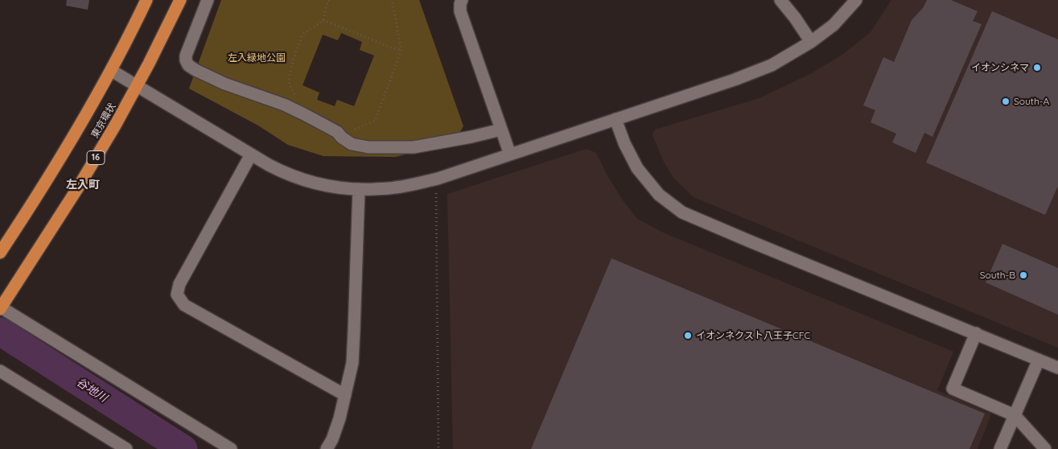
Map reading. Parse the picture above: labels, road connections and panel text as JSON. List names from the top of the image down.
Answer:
{
  "streets": {
    "highway": ["東京環状", "16"]
  },
  "districts": ["左入町"],
  "water": ["谷地川"],
  "parks": ["左入緑地公園"],
  "places": [
    "イオンシネマ",
    "South-A",
    "South-B",
    "イオンネクスト八王子CFC"
  ]
}
